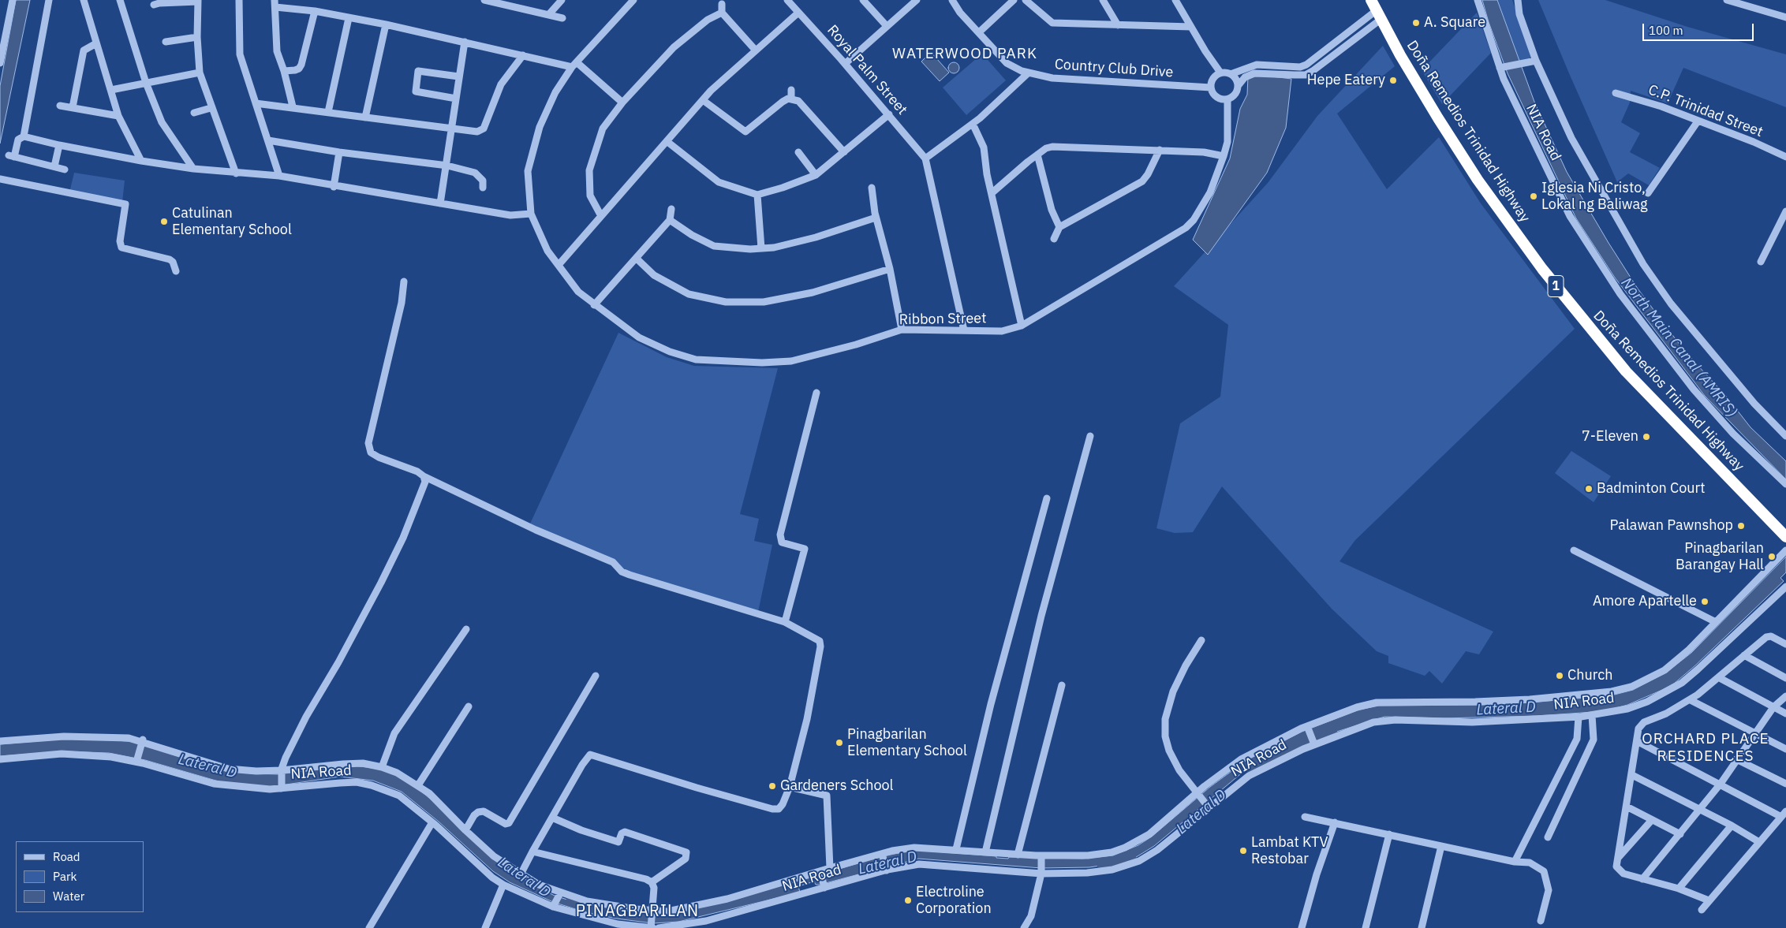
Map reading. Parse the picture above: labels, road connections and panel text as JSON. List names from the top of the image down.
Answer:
{
  "streets": {
    "highway": ["Doña Remedios Trinidad Highway", "1"],
    "street": [
      "Country Club Drive",
      "Royal Palm Street",
      "C.P. Trinidad Street",
      "NIA Road",
      "Ribbon Street"
    ]
  },
  "crossings": [
    ["Country Club Drive", "Ribbon Street"]
  ],
  "districts": ["WATERWOOD PARK", "ORCHARD PLACE RESIDENCES", "PINAGBARILAN"],
  "water": ["North Main Canal (AMRIS)", "Lateral D"],
  "places": [
    "A. Square",
    "Hepe Eatery",
    "Iglesia Ni Cristo, Lokal ng Baliwag",
    "Catulinan Elementary School",
    "7-Eleven",
    "Badminton Court",
    "Palawan Pawnshop",
    "Pinagbarilan Barangay Hall",
    "Amore Apartelle",
    "Church",
    "Pinagbarilan Elementary School",
    "Gardeners School",
    "Lambat KTV Restobar",
    "Electroline Corporation"
  ],
  "legend": ["Road", "Park", "Water"],
  "scale_bar": "100 m"
}
